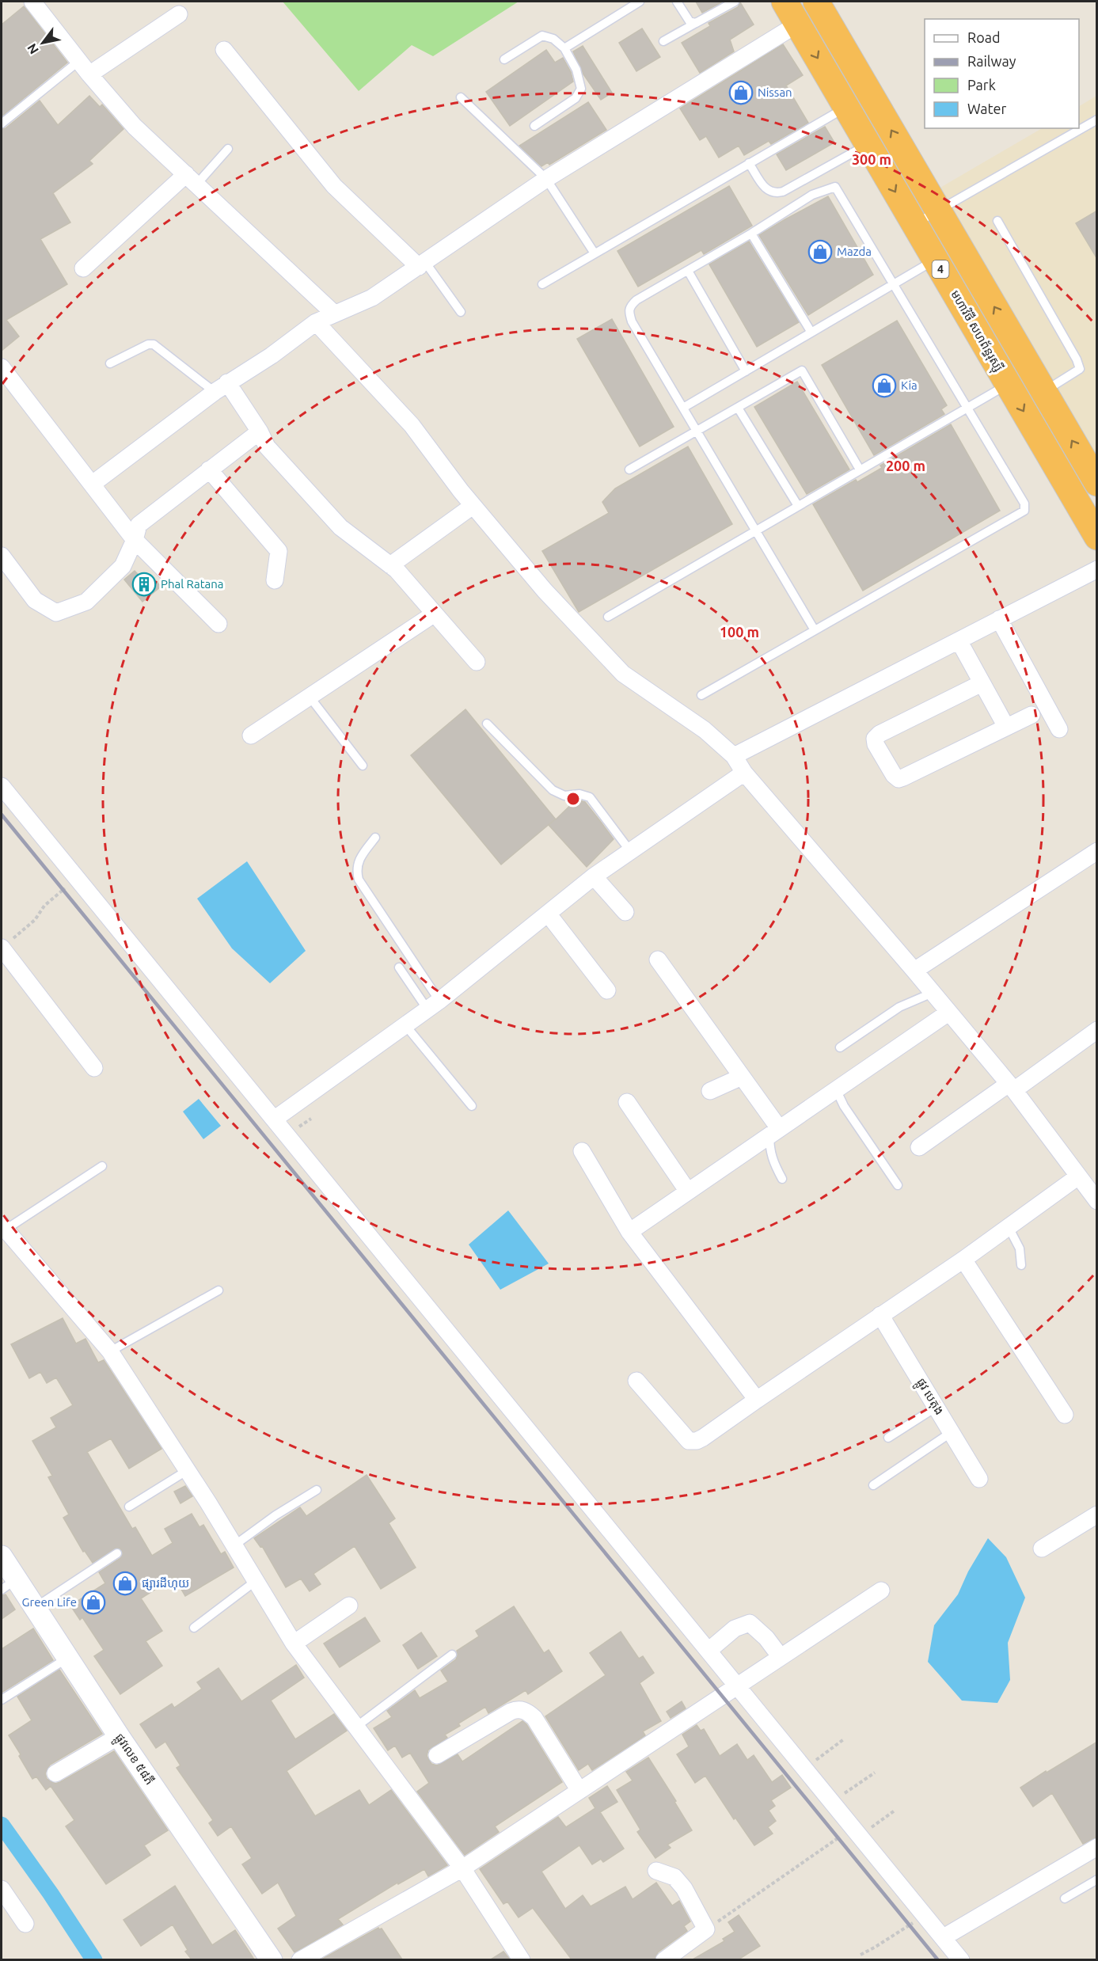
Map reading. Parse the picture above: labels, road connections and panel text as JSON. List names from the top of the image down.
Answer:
{
  "streets": {
    "highway": ["4", "មហាវិថី សហព័ន្ធរុស្ស៊ី"],
    "street": ["ផ្លូវ បេតុង", "ផ្លូវលេខ ៥៨ភី"]
  },
  "places": {
    "shop": [
      "Nissan",
      "Mazda",
      "Kia",
      "ផ្សារដីហុយ",
      "Green Life"
    ],
    "building": ["Phal Ratana"]
  },
  "legend": [
    "Road",
    "Railway",
    "Park",
    "Water"
  ],
  "north": "bottom left",
  "rings": ["300 m", "200 m", "100 m"]
}
